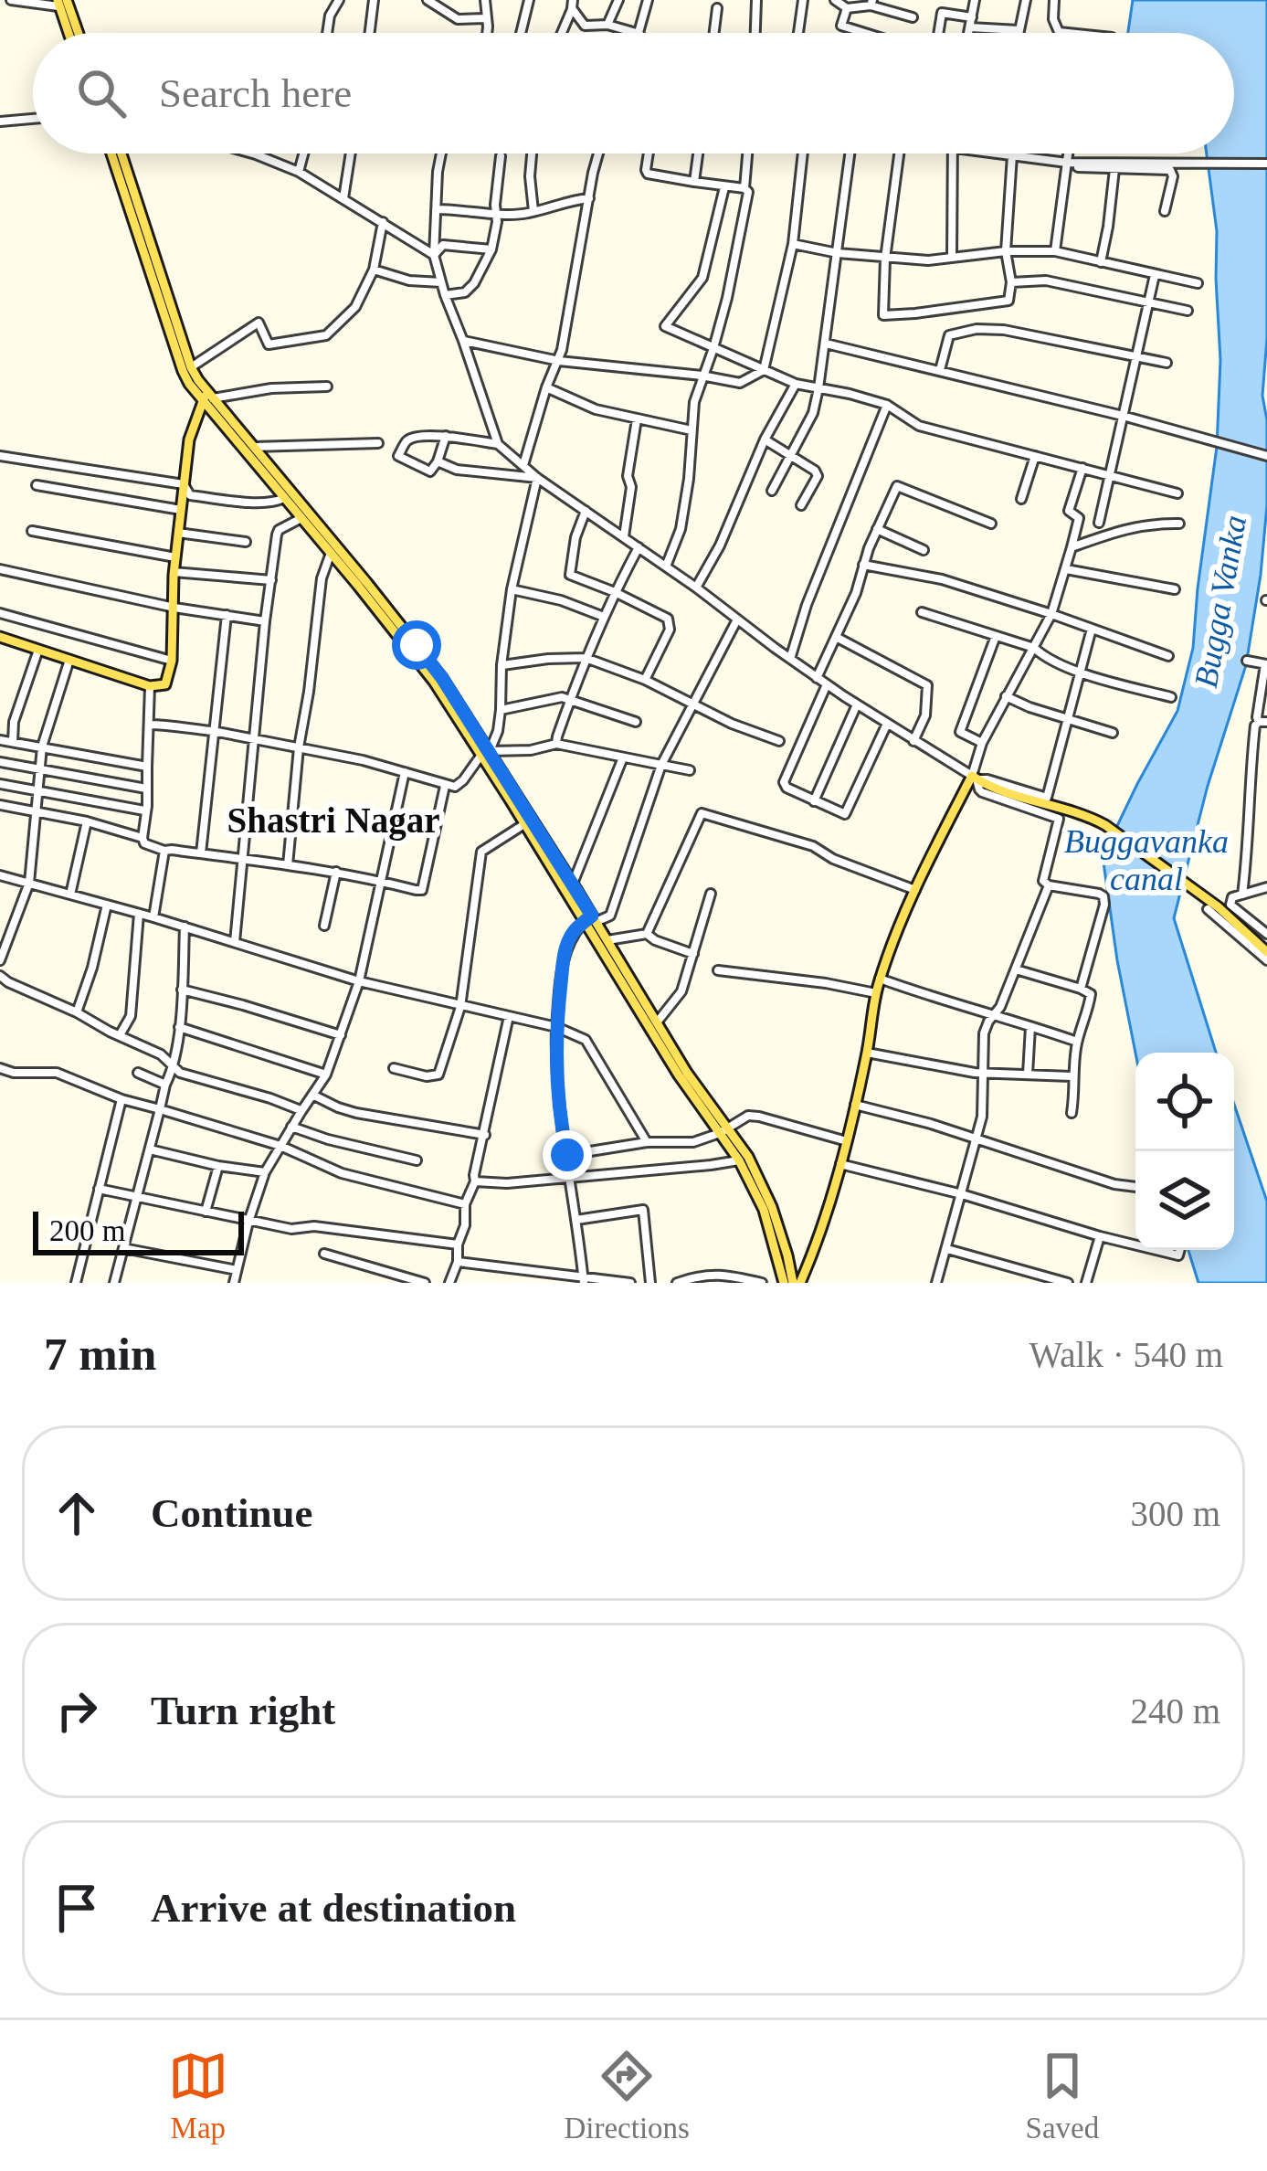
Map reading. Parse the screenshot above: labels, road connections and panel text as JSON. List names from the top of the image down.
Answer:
{
  "districts": ["Shastri Nagar"],
  "water": ["Bugga Vanka", "Buggavanka canal"],
  "scale_bar": "200 m",
  "page": {
    "search": "Search here",
    "scale": "200 m",
    "heading": ["7 min", "Walk · 540 m"],
    "list": [
      ["Continue", "300 m"],
      ["Turn right", "240 m"],
      "Arrive at destination"
    ],
    "nav": ["Map", "Directions", "Saved"]
  }
}
